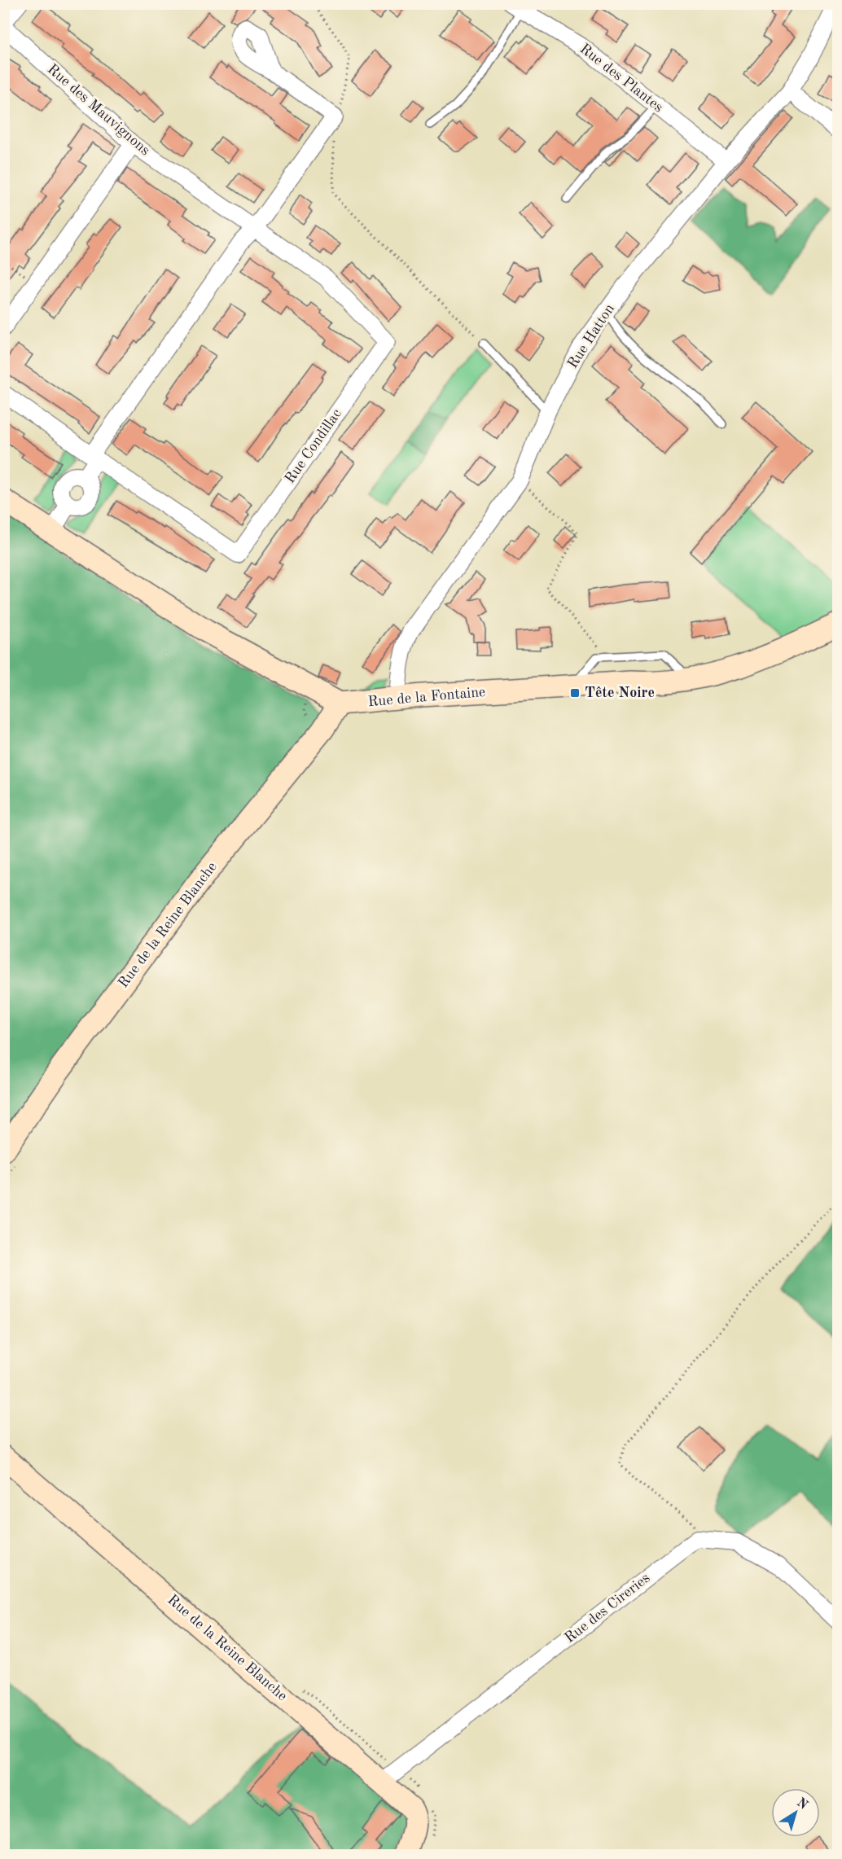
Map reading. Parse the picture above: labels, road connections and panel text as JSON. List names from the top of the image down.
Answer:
{
  "streets": {
    "street": [
      "Rue des Plantes",
      "Rue des Mauvignons",
      "Rue Hatton",
      "Rue Condillac",
      "Rue de la Fontaine",
      "Rue de la Reine Blanche",
      "Rue des Cireries"
    ]
  },
  "crossings": [
    ["Rue des Plantes", "Rue Hatton"],
    ["Rue des Mauvignons", "Rue Condillac"],
    ["Rue Hatton", "Rue de la Fontaine"],
    ["Rue de la Fontaine", "Rue de la Reine Blanche"],
    ["Rue de la Reine Blanche", "Rue des Cireries"]
  ],
  "places": {
    "transit": ["Tête Noire"]
  },
  "north": "top right"
}
